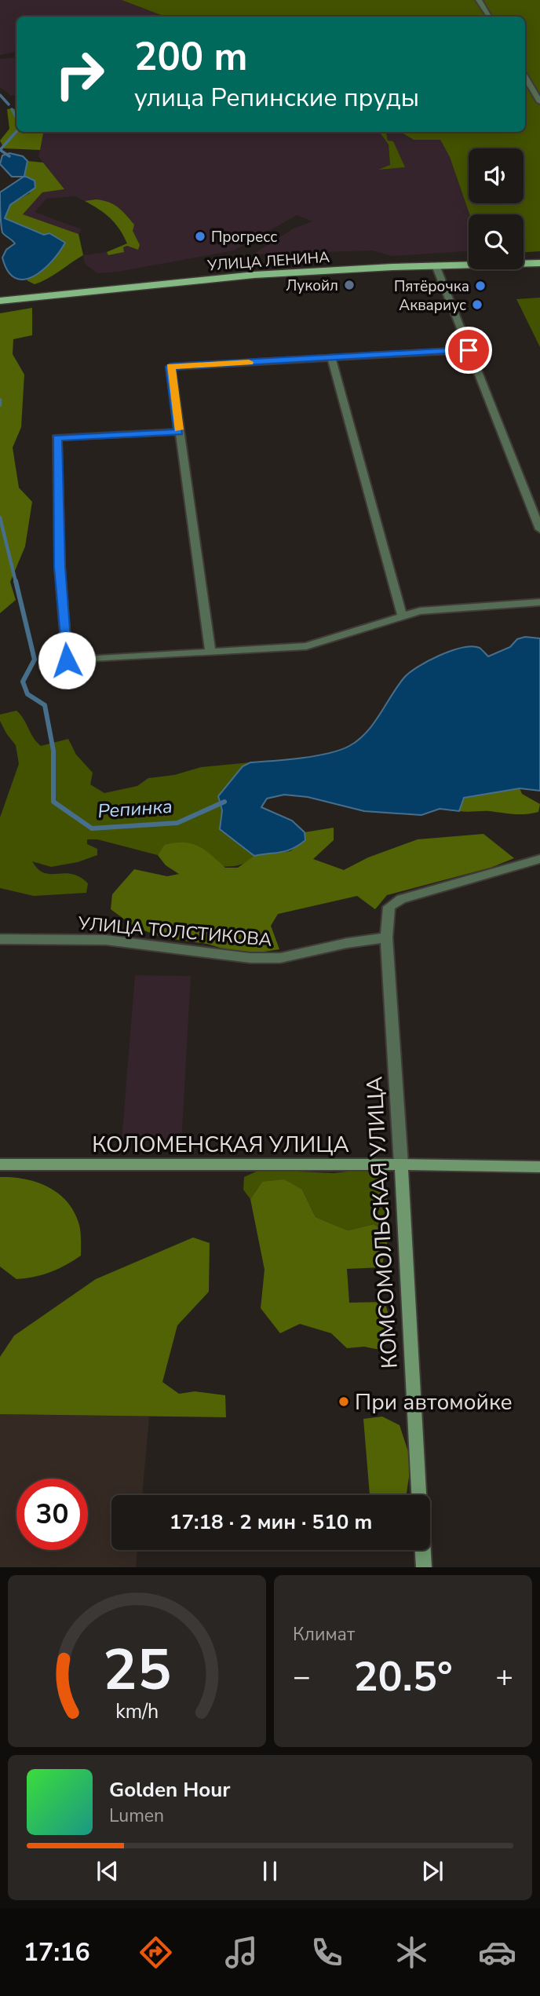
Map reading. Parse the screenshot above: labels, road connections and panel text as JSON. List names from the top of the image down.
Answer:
{
  "streets": {
    "main road": ["УЛИЦА ЛЕНИНА"],
    "street": ["УЛИЦА ТОЛСТИКОВА", "КОЛОМЕНСКАЯ УЛИЦА", "КОМСОМОЛЬСКАЯ УЛИЦА"]
  },
  "crossings": [
    ["УЛИЦА ТОЛСТИКОВА", "КОМСОМОЛЬСКАЯ УЛИЦА"],
    ["КОЛОМЕНСКАЯ УЛИЦА", "КОМСОМОЛЬСКАЯ УЛИЦА"]
  ],
  "water": ["Репинка"],
  "places": [
    "Прогресс",
    "Лукойл",
    "Пятёрочка",
    "Аквариус",
    "При автомойке"
  ],
  "page": {
    "turn": ["200 m", "улица Репинские пруды"],
    "limit": "30",
    "trip": "17:18 · 2 мин · 510 m",
    "tile": "Климат",
    "heat": ["−", "20.5°", "+"],
    "song": ["Golden Hour", "Lumen"],
    "tabs": "17:16",
    "gauge": ["25", "km/h"]
  }
}
